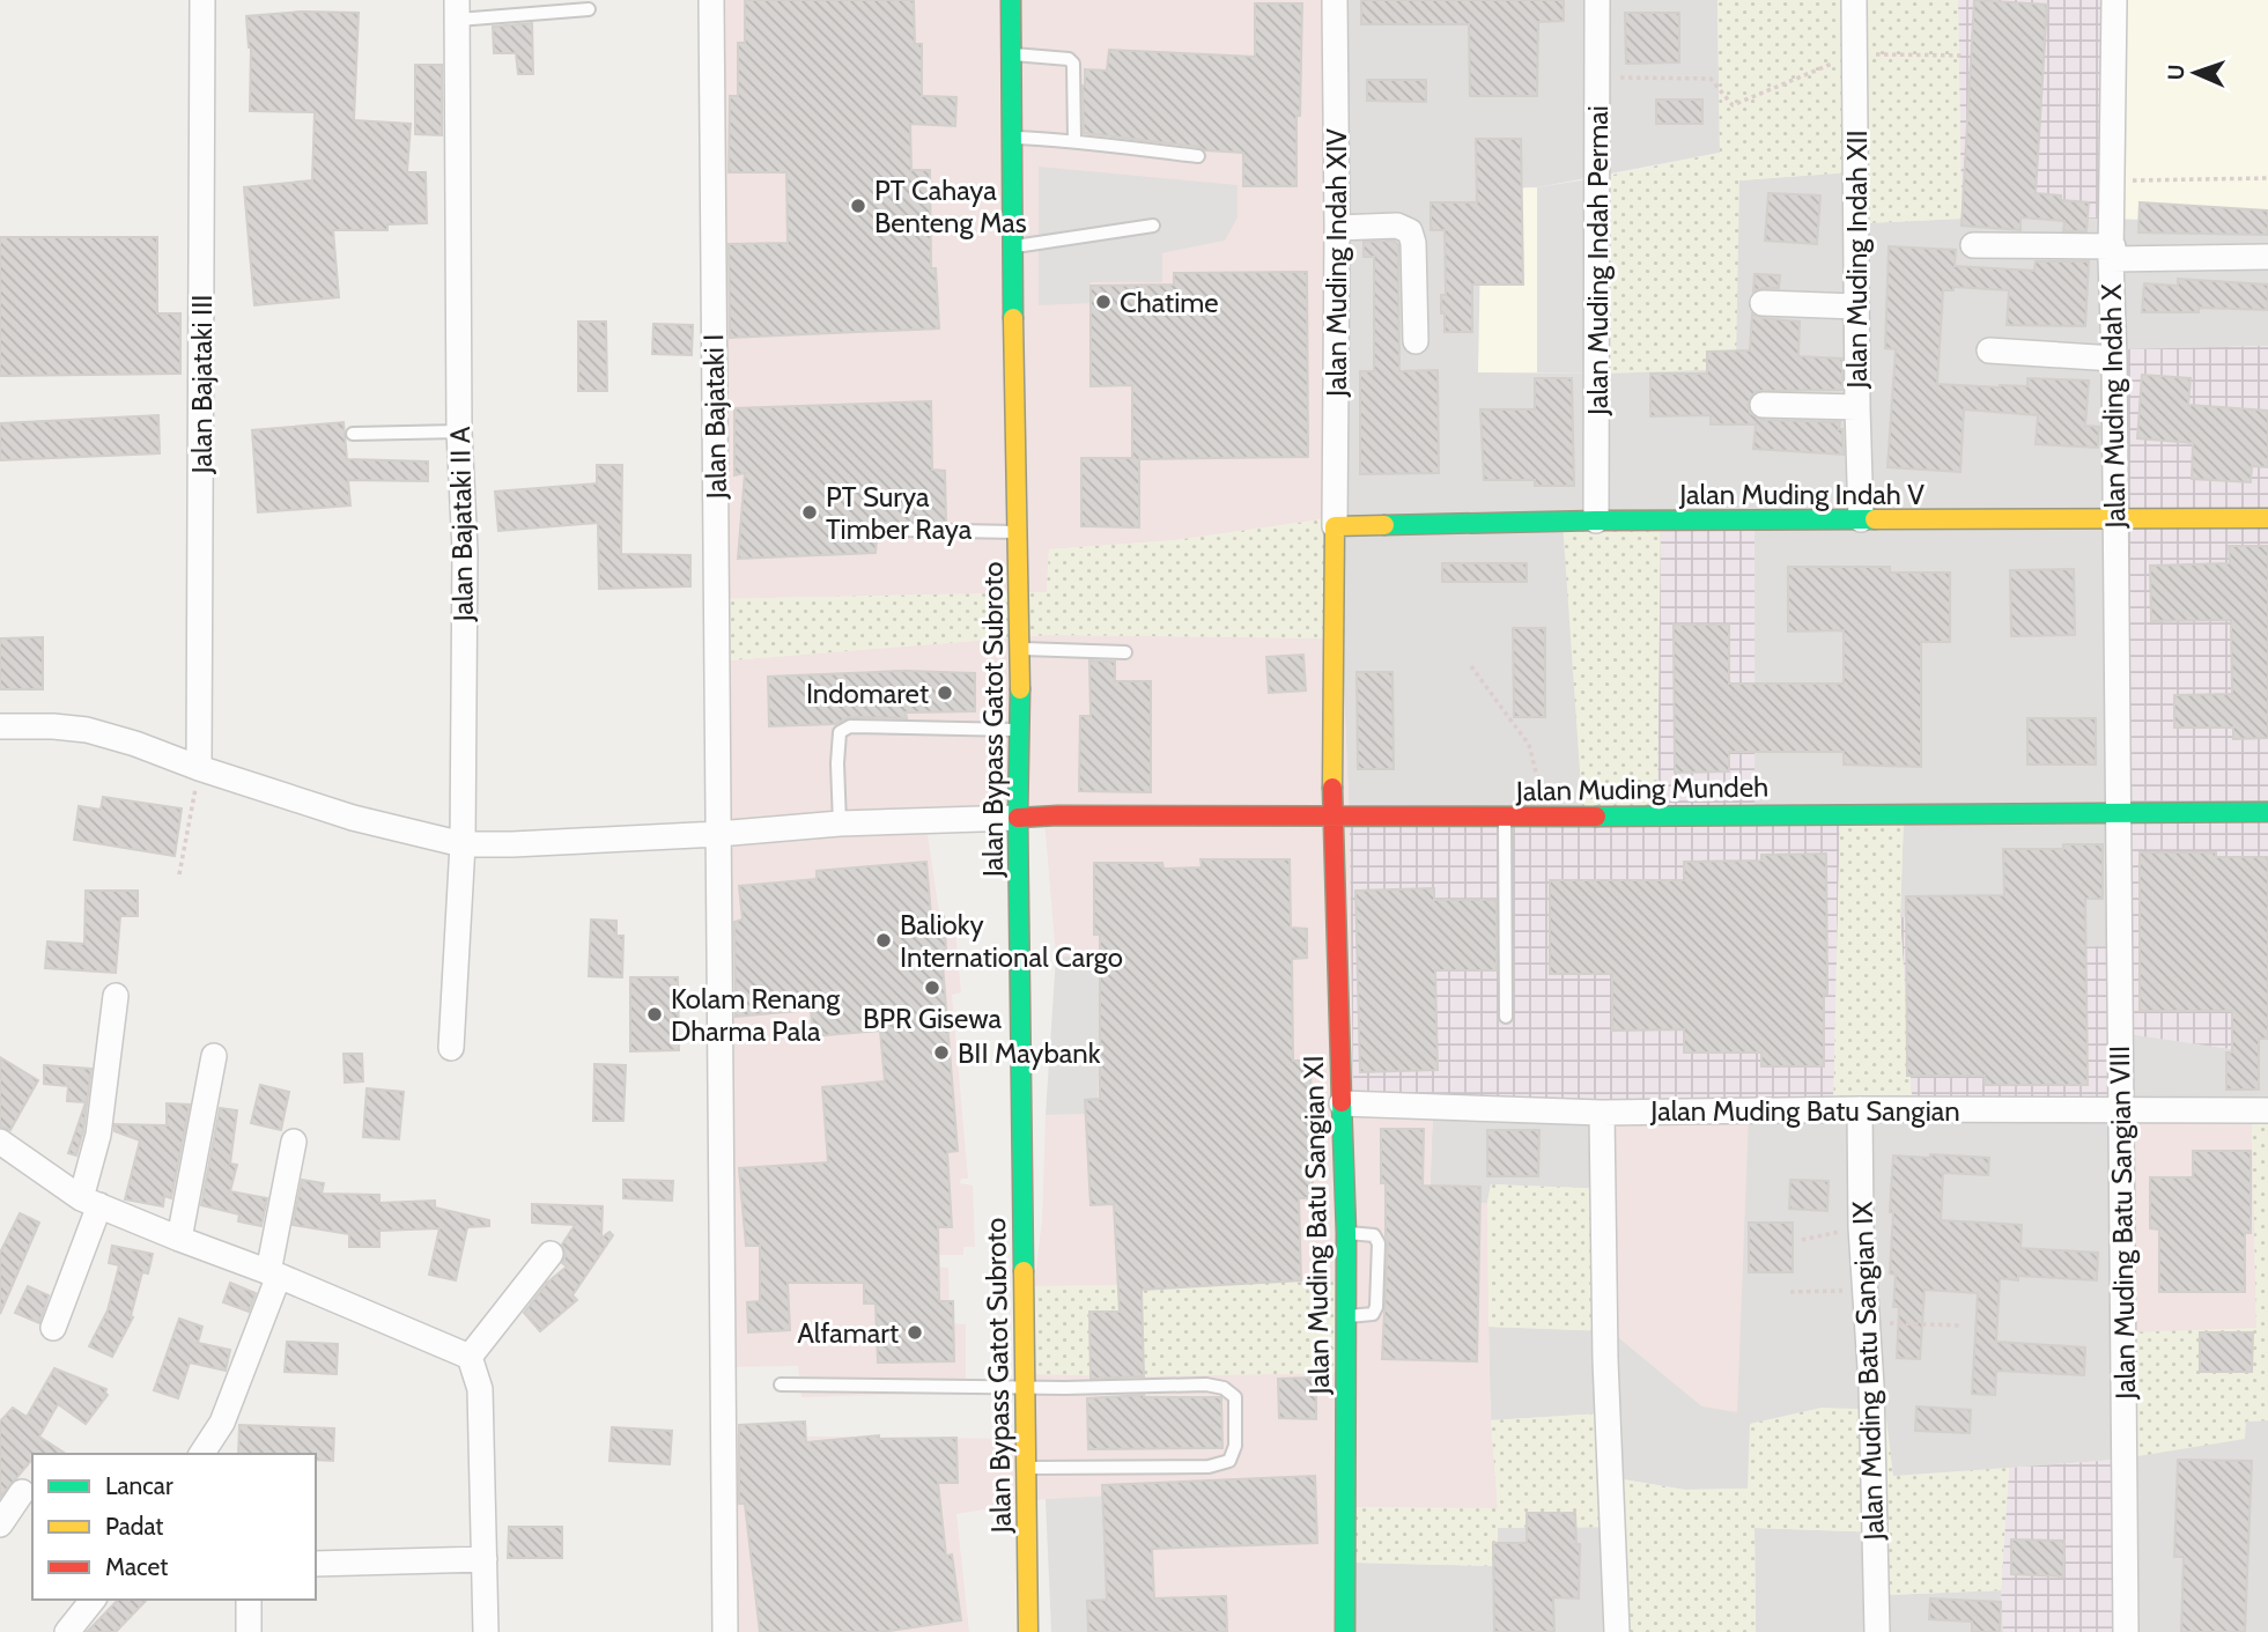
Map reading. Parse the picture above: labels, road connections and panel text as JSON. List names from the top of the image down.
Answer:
{
  "streets": {
    "street": [
      "Jalan Muding Indah XII",
      "Jalan Muding Indah Permai",
      "Jalan Muding Indah XIV",
      "Jalan Bajataki III",
      "Jalan Muding Indah X",
      "Jalan Bajataki I",
      "Jalan Muding Indah V",
      "Jalan Bajataki II A",
      "Jalan Bypass Gatot Subroto",
      "Jalan Muding Mundeh",
      "Jalan Muding Batu Sangian",
      "Jalan Muding Batu Sangian VIII",
      "Jalan Muding Batu Sangian XI",
      "Jalan Muding Batu Sangian IX"
    ]
  },
  "crossings": [
    ["Jalan Muding Indah XII", "Jalan Muding Indah V"],
    ["Jalan Muding Indah Permai", "Jalan Muding Indah V"],
    ["Jalan Muding Indah XIV", "Jalan Muding Indah V"],
    ["Jalan Muding Indah XIV", "Jalan Muding Batu Sangian XI"],
    ["Jalan Muding Indah X", "Jalan Muding Indah V"],
    ["Jalan Muding Indah X", "Jalan Muding Mundeh"],
    ["Jalan Muding Indah X", "Jalan Muding Batu Sangian VIII"],
    ["Jalan Muding Indah V", "Jalan Muding Batu Sangian XI"],
    ["Jalan Bypass Gatot Subroto", "Jalan Muding Mundeh"],
    ["Jalan Muding Mundeh", "Jalan Muding Batu Sangian VIII"],
    ["Jalan Muding Mundeh", "Jalan Muding Batu Sangian XI"],
    ["Jalan Muding Batu Sangian", "Jalan Muding Batu Sangian VIII"],
    ["Jalan Muding Batu Sangian", "Jalan Muding Batu Sangian XI"],
    ["Jalan Muding Batu Sangian", "Jalan Muding Batu Sangian IX"]
  ],
  "places": [
    "PT Cahaya Benteng Mas",
    "Chatime",
    "PT Surya Timber Raya",
    "Indomaret",
    "Balioky International Cargo",
    "BPR Gisewa",
    "Kolam Renang Dharma Pala",
    "BII Maybank",
    "Alfamart"
  ],
  "legend": ["Lancar", "Padat", "Macet"],
  "north": "left"
}
